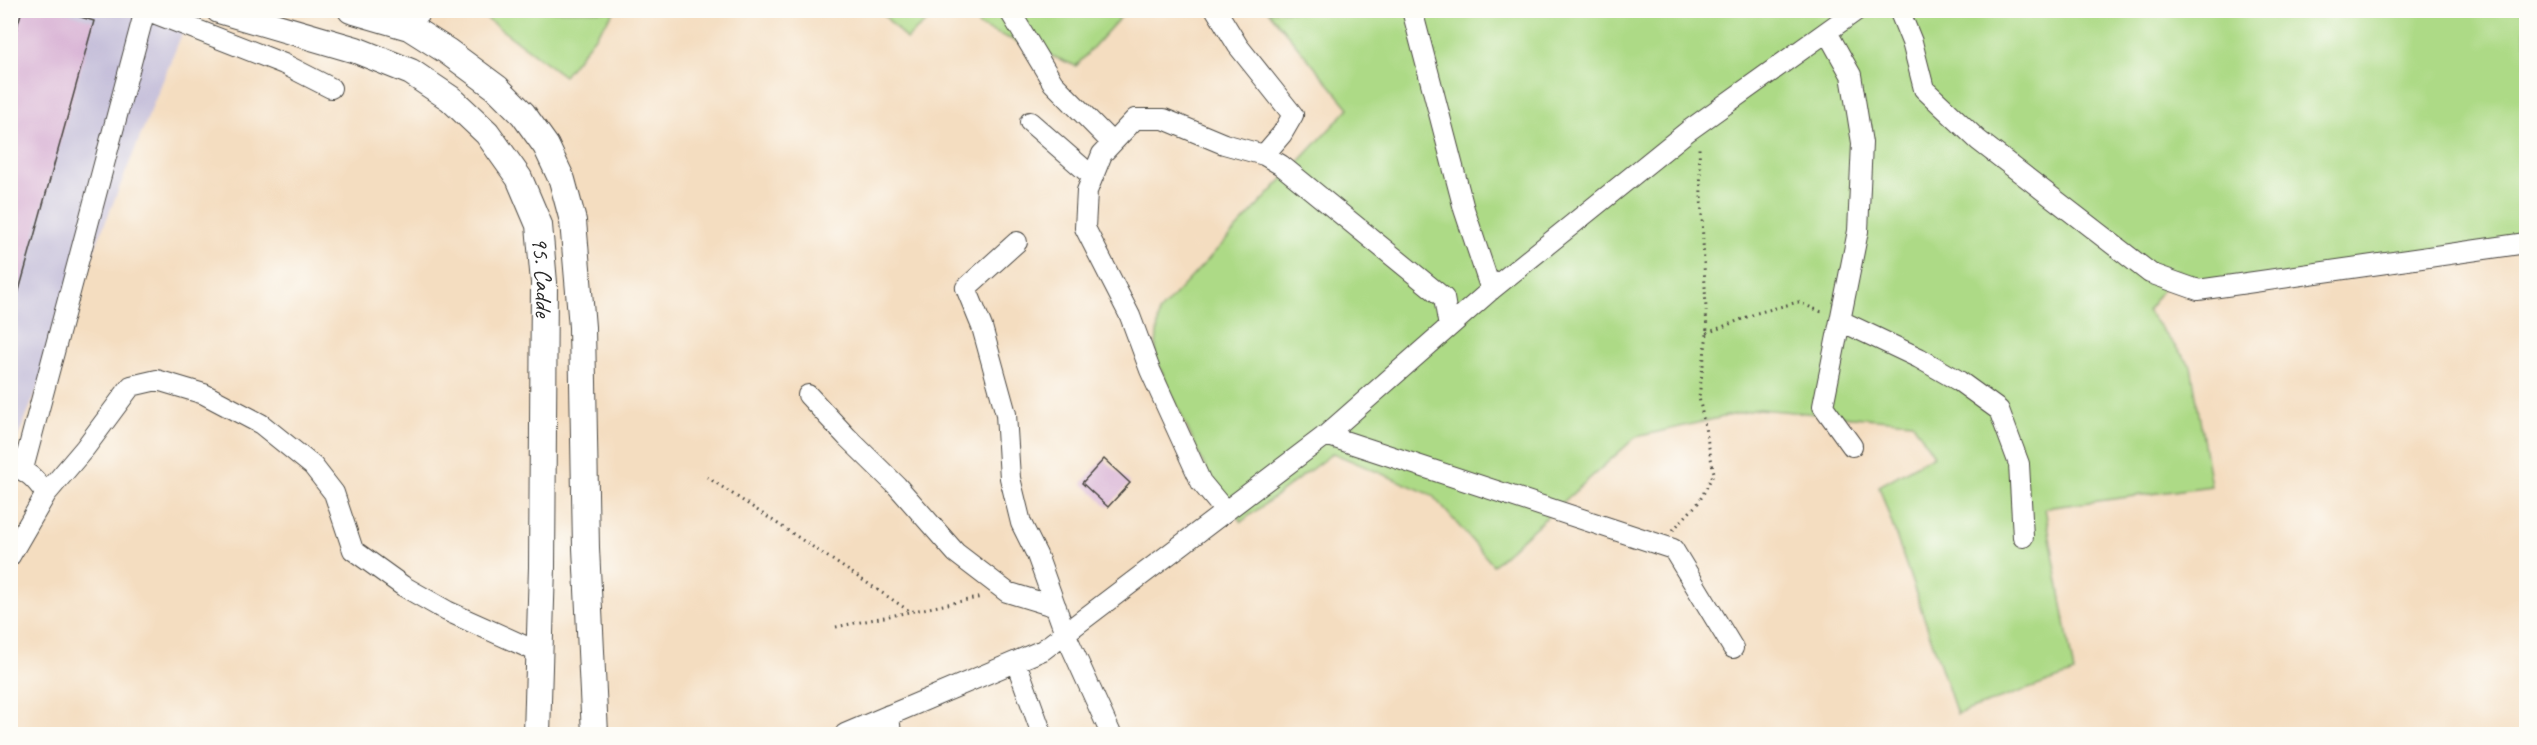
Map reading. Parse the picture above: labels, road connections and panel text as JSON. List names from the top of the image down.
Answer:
{
  "streets": {
    "main road": ["95. Cadde"]
  }
}
